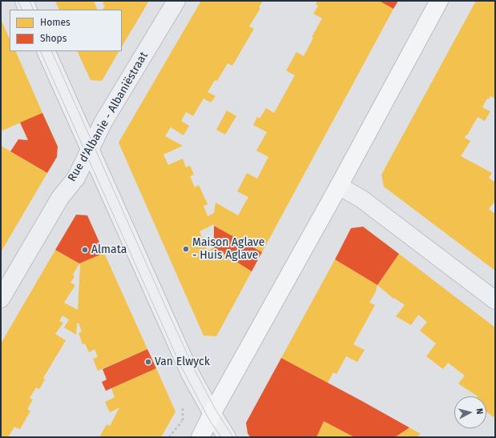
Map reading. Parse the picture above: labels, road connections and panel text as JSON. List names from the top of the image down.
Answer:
{
  "streets": {
    "street": ["Rue d'Albanie - Albaniëstraat"]
  },
  "places": ["Maison Aglave - Huis Aglave", "Almata", "Van Elwyck"],
  "legend": ["Homes", "Shops"],
  "north": "right"
}
